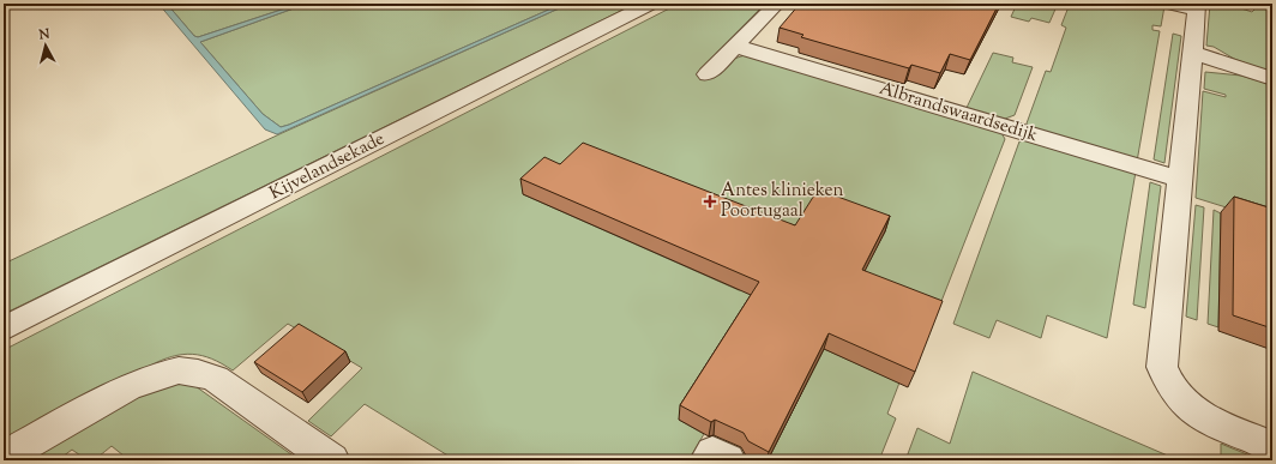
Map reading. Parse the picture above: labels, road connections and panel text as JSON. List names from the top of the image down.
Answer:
{
  "streets": {
    "street": ["Albrandswaardsedijk", "Kijvelandsekade"]
  },
  "places": {
    "health": ["Antes klinieken Poortugaal"]
  },
  "north": "top"
}
